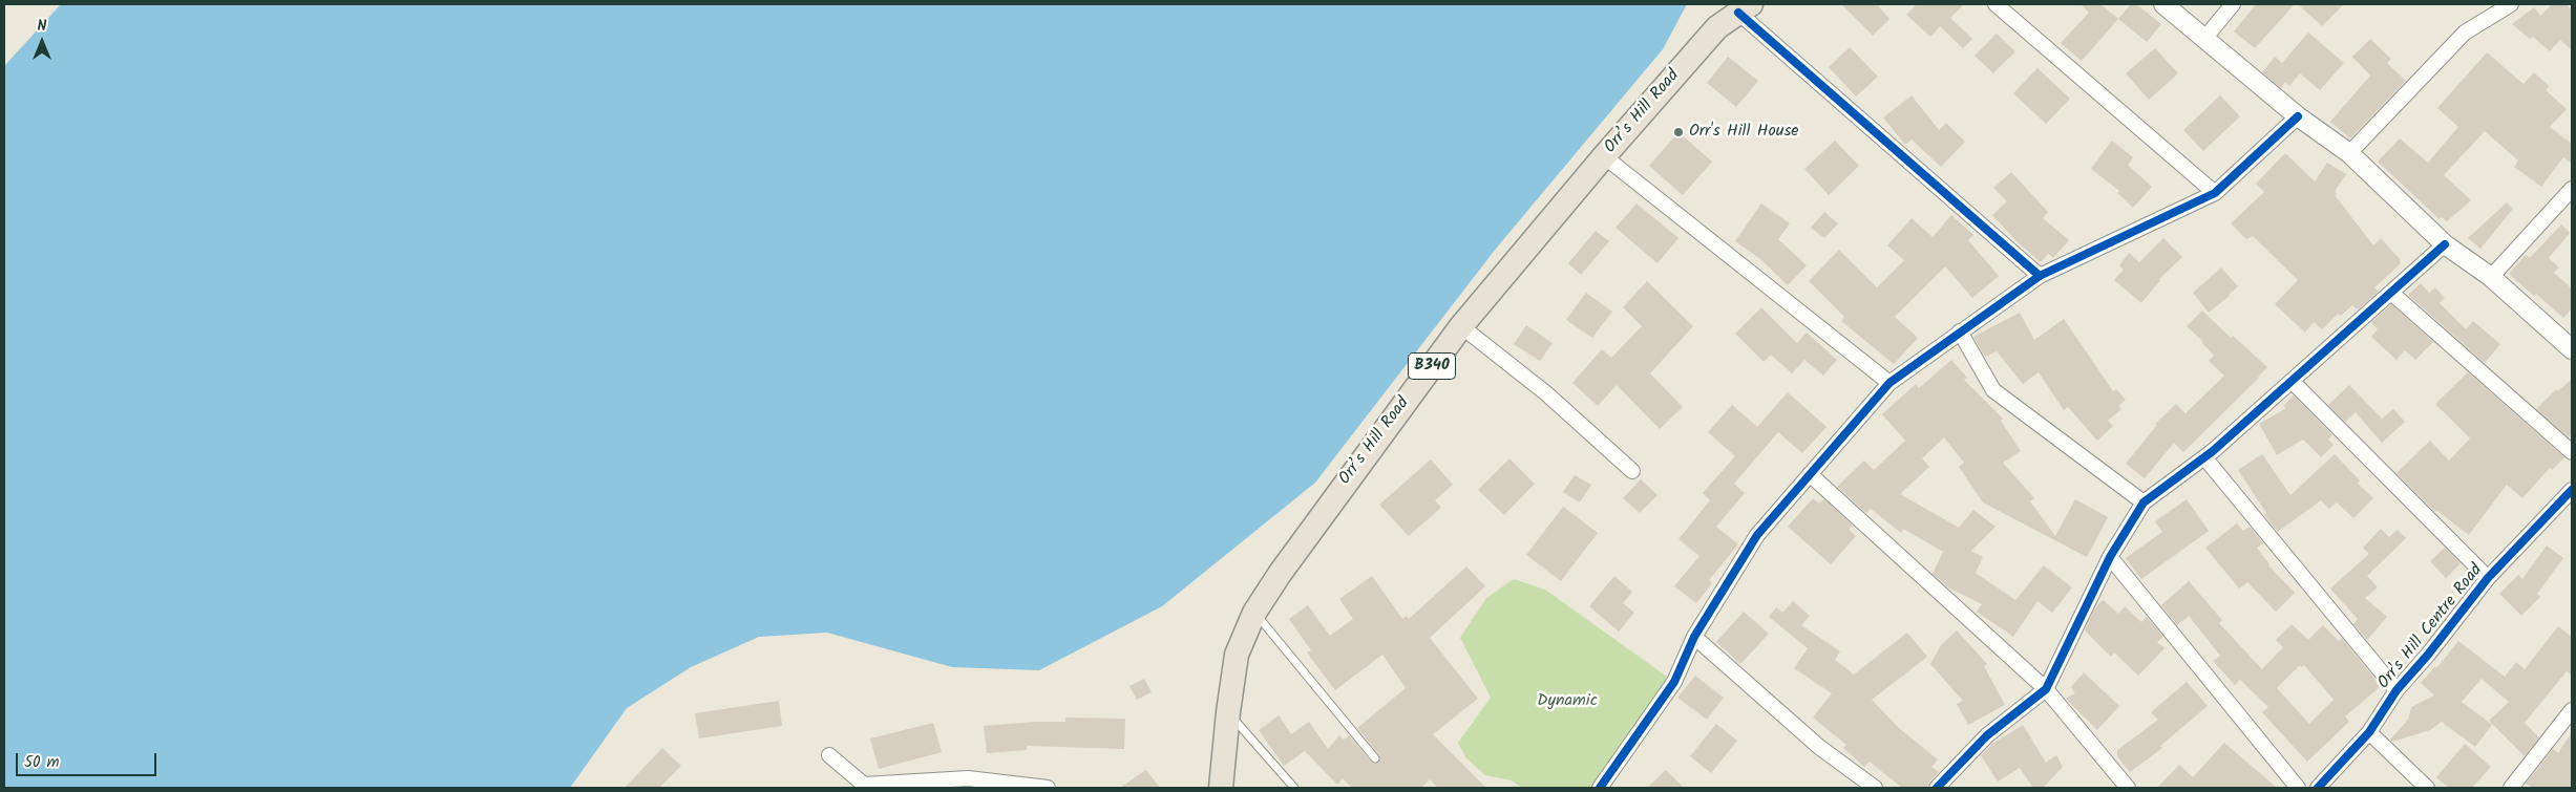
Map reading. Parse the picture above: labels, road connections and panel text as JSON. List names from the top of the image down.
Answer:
{
  "streets": {
    "main road": ["Orr’s Hill Road", "B340"],
    "street": ["Orr's Hill Centre Road"]
  },
  "parks": ["Dynamic"],
  "places": ["Orr's Hill House"],
  "scale_bar": "50 m",
  "north": "top"
}
